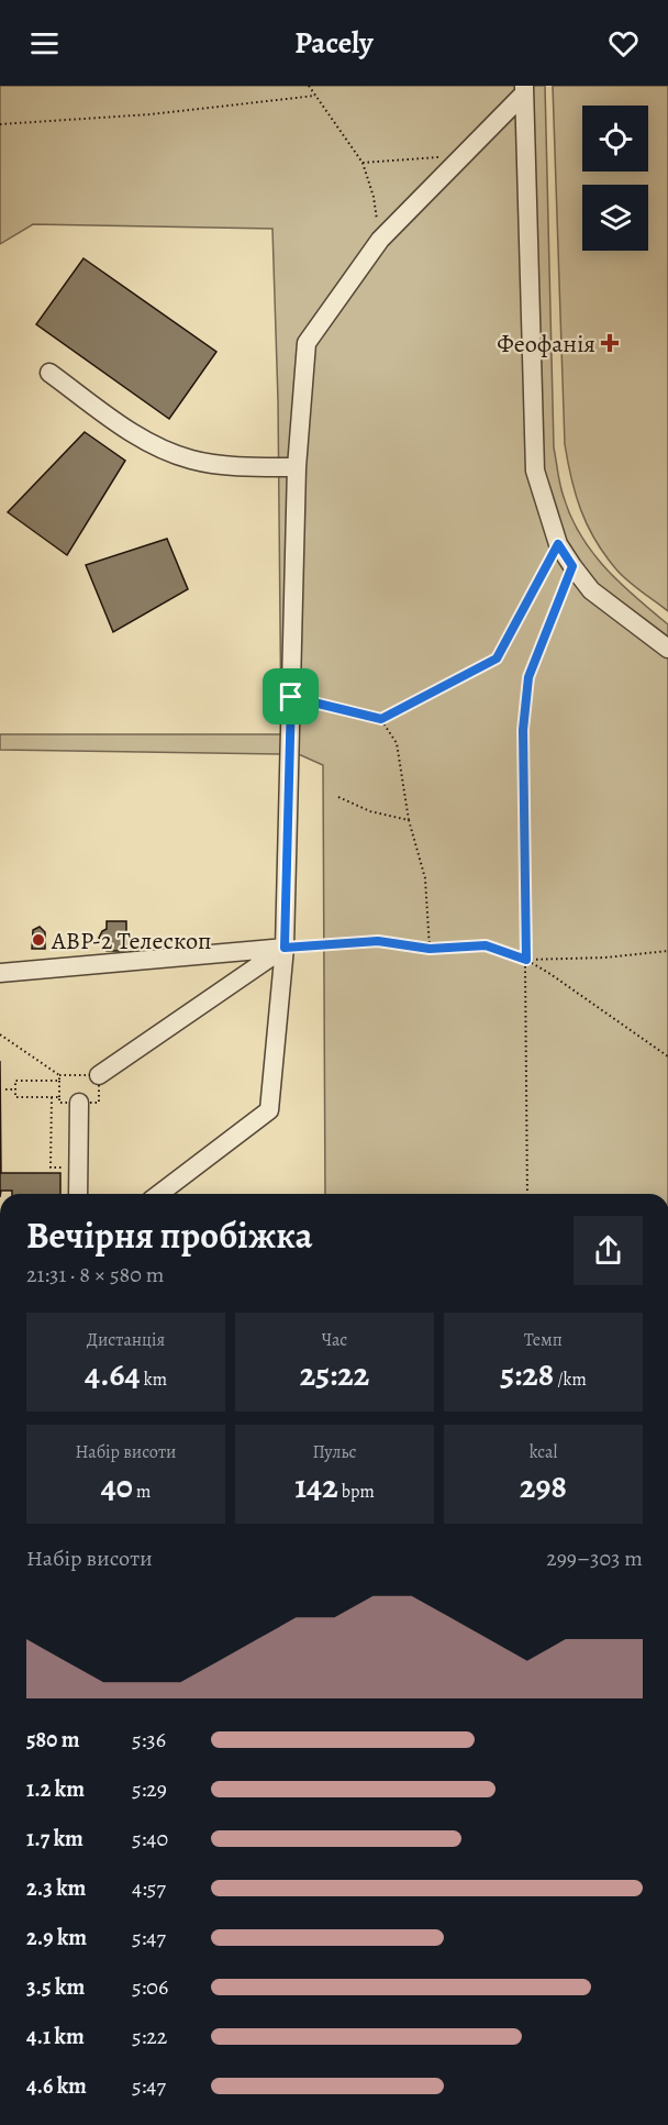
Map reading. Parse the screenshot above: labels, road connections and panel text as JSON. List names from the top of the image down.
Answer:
{
  "places": {
    "health": ["Феофанія"],
    "other": ["АВР-2 Телескоп"]
  },
  "page": {
    "header": "Pacely",
    "heading": ["Вечірня пробіжка", "21:31 · 8 × 580 m"],
    "stats": [
      ["Дистанція", "4.64 km"],
      ["Час", "25:22"],
      ["Темп", "5:28 /km"],
      ["Набір висоти", "40 m"],
      ["Пульс", "142 bpm"],
      ["kcal", "298"]
    ],
    "chart": ["Набір висоти", "299–303 m"],
    "list": [
      {
        "name": "580 m",
        "note": "5:36"
      },
      {
        "name": "1.2 km",
        "note": "5:29"
      },
      {
        "name": "1.7 km",
        "note": "5:40"
      },
      {
        "name": "2.3 km",
        "note": "4:57"
      },
      {
        "name": "2.9 km",
        "note": "5:47"
      },
      {
        "name": "3.5 km",
        "note": "5:06"
      },
      {
        "name": "4.1 km",
        "note": "5:22"
      },
      {
        "name": "4.6 km",
        "note": "5:47"
      }
    ]
  }
}
